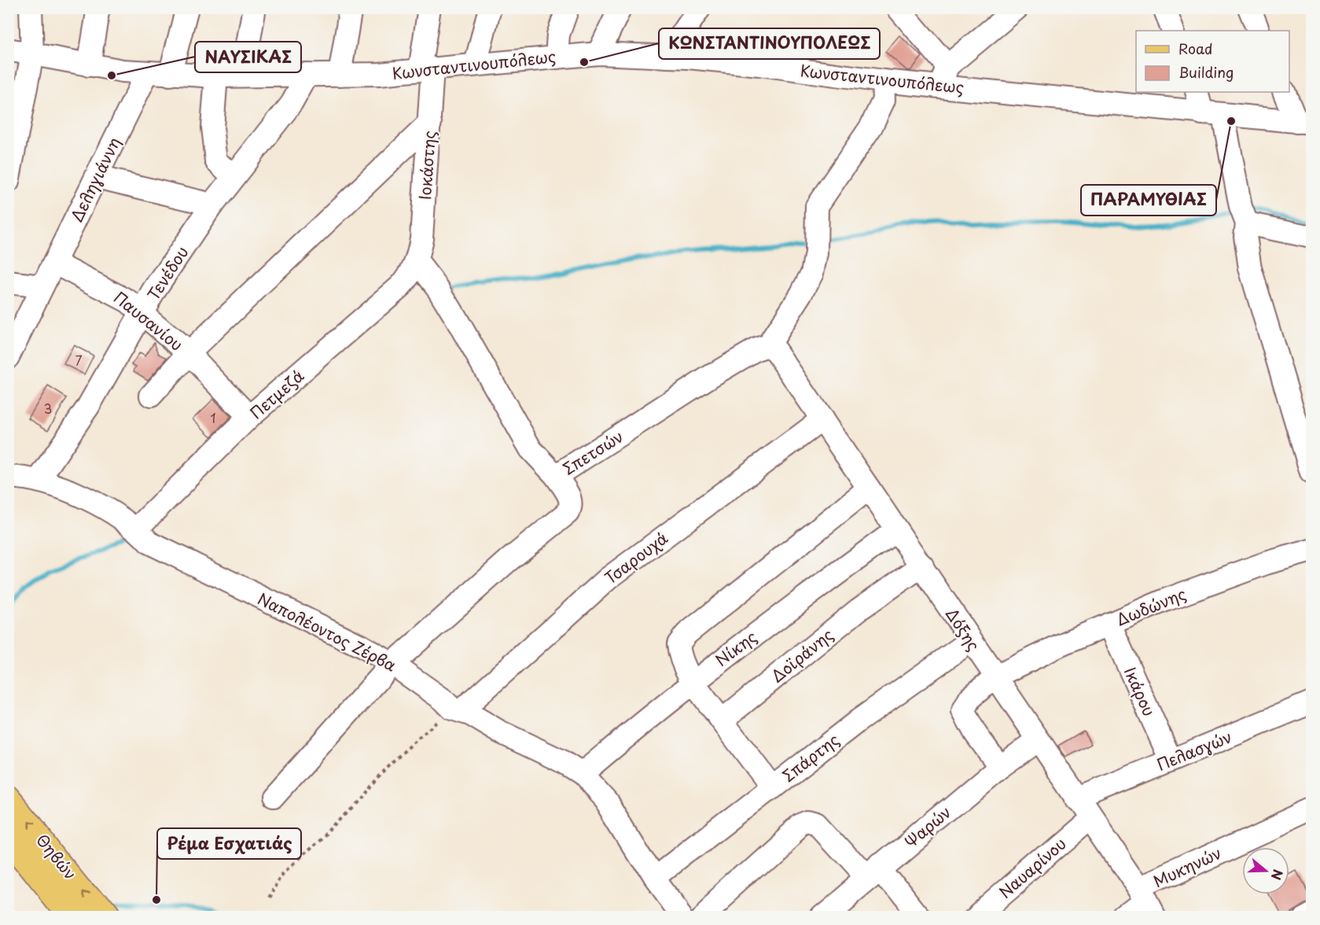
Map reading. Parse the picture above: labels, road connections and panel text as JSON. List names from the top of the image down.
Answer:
{
  "streets": {
    "main road": ["Θηβών"],
    "street": [
      "Κωνσταντινουπόλεως",
      "Ιοκάστης",
      "Δεληγιάννη",
      "Τενέδου",
      "Παυσανίου",
      "Πετμεζά",
      "Σπετσών",
      "Τσαρουχά",
      "Δωδώνης",
      "Δόξης",
      "Ναπολέοντος Ζέρβα",
      "Νίκης",
      "Δοϊράνης",
      "Ικάρου",
      "Πελασγών",
      "Σπάρτης",
      "Ψαρών",
      "Μυκηνών",
      "Ναυαρίνου"
    ]
  },
  "crossings": [
    ["Κωνσταντινουπόλεως", "Ιοκάστης"],
    ["Κωνσταντινουπόλεως", "Δεληγιάννη"],
    ["Κωνσταντινουπόλεως", "Τενέδου"],
    ["Ιοκάστης", "Πετμεζά"],
    ["Δεληγιάννη", "Παυσανίου"],
    ["Τενέδου", "Παυσανίου"],
    ["Τενέδου", "Ναπολέοντος Ζέρβα"],
    ["Παυσανίου", "Πετμεζά"],
    ["Πετμεζά", "Ναπολέοντος Ζέρβα"],
    ["Σπετσών", "Δόξης"],
    ["Σπετσών", "Ναπολέοντος Ζέρβα"],
    ["Τσαρουχά", "Δόξης"],
    ["Τσαρουχά", "Ναπολέοντος Ζέρβα"],
    ["Δωδώνης", "Δόξης"],
    ["Δωδώνης", "Ικάρου"],
    ["Δωδώνης", "Ψαρών"],
    ["Δόξης", "Νίκης"],
    ["Δόξης", "Δοϊράνης"],
    ["Δόξης", "Πελασγών"],
    ["Δόξης", "Σπάρτης"],
    ["Δόξης", "Ψαρών"],
    ["Δόξης", "Μυκηνών"],
    ["Δόξης", "Ναυαρίνου"],
    ["Ναπολέοντος Ζέρβα", "Νίκης"],
    ["Ναπολέοντος Ζέρβα", "Σπάρτης"],
    ["Ικάρου", "Πελασγών"]
  ],
  "places": [
    "ΚΩΝΣΤΑΝΤΙΝΟΥΠΟΛΕΩΣ",
    "ΝΑΥΣΙΚΑΣ",
    "ΠΑΡΑΜΥΘΙΑΣ",
    "Ρέμα Εσχατιάς"
  ],
  "house_numbers": ["7", "3", "1"],
  "legend": ["Road", "Building"],
  "north": "right"
}
